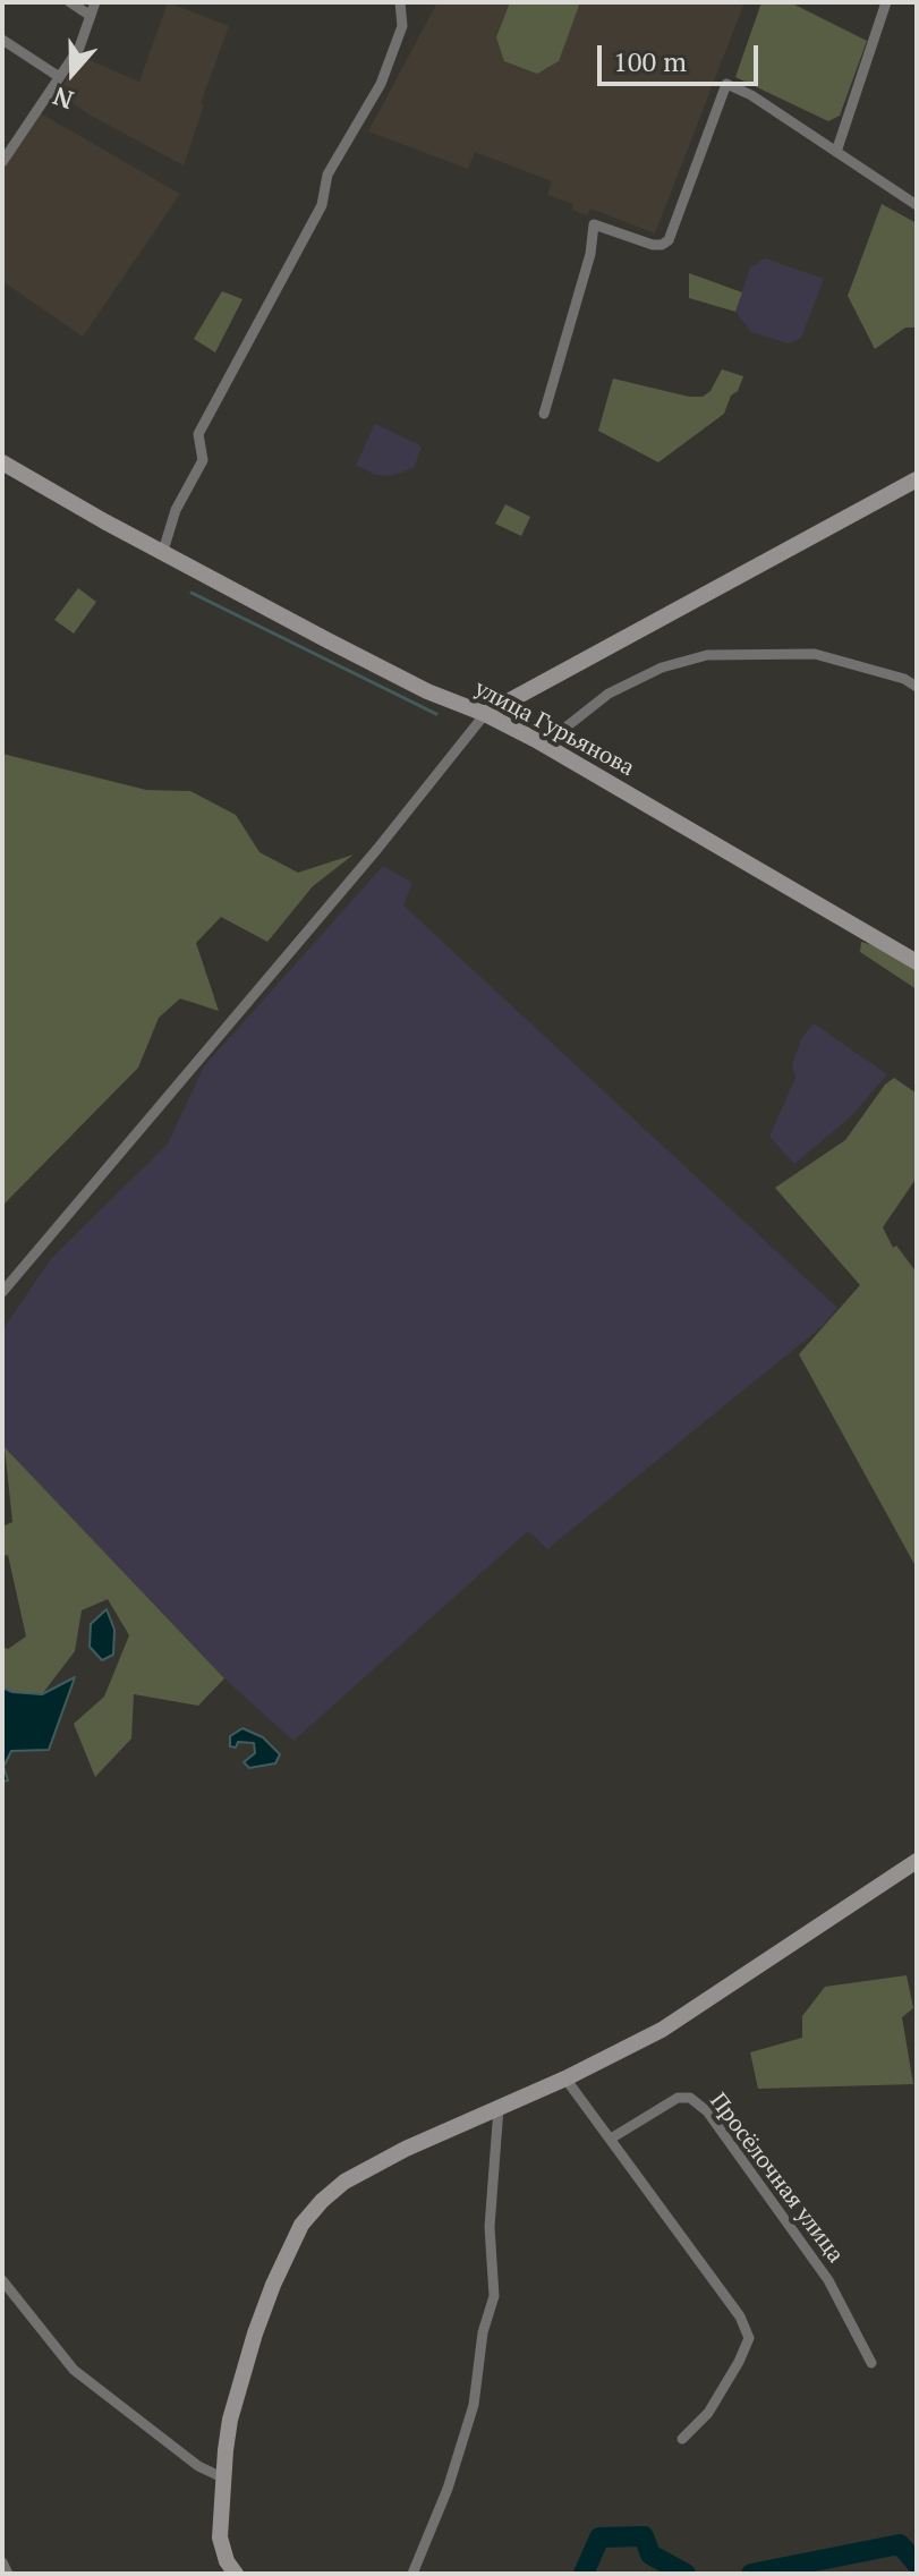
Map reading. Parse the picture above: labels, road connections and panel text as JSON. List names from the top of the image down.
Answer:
{
  "streets": {
    "street": ["улица Гурьянова", "Просёлочная улица"]
  },
  "scale_bar": "100 m",
  "north": "bottom"
}
